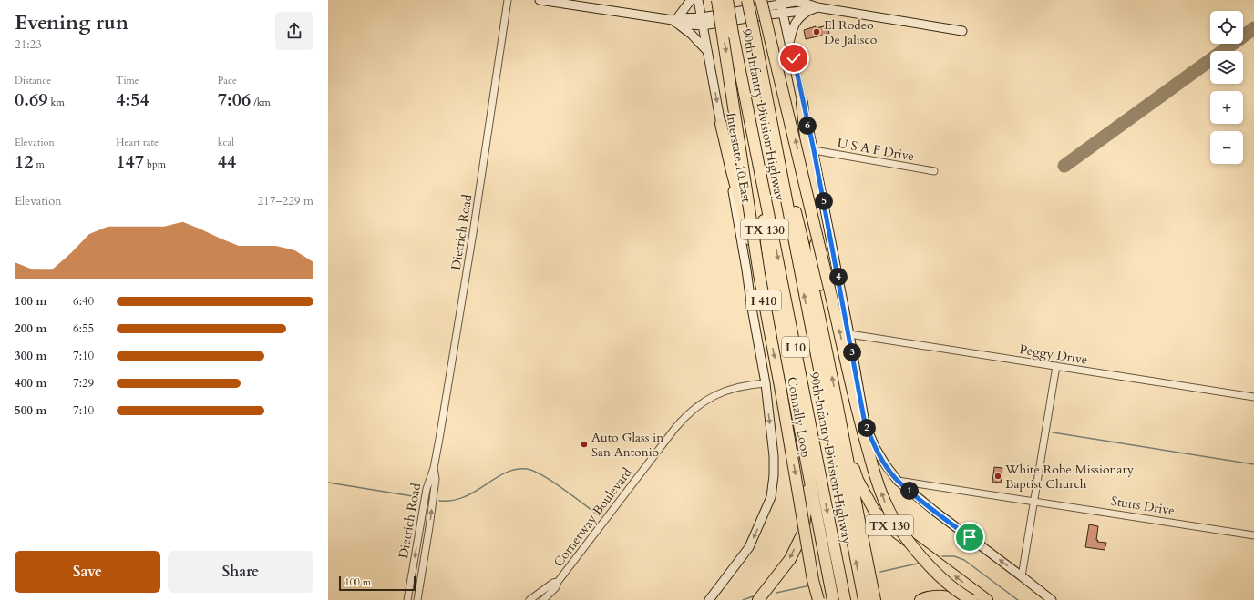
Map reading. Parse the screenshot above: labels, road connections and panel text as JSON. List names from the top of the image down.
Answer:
{
  "streets": {
    "highway": [
      "90th Infantry Division Highway",
      "TX 130",
      "I 410",
      "I 10",
      "Connally Loop"
    ],
    "main road": ["Interstate 10 East"],
    "street": [
      "U S A F Drive",
      "Dietrich Road",
      "Peggy Drive",
      "Stutts Drive",
      "Cornerway Boulevard"
    ]
  },
  "crossings": [
    ["90th Infantry Division Highway", "TX 130"],
    ["Interstate 10 East", "Cornerway Boulevard"]
  ],
  "one_way": ["Interstate 10 East"],
  "places": ["El Rodeo De Jalisco", "Auto Glass in San Antonio", "White Robe Missionary Baptist Church"],
  "scale_bar": "100 m",
  "page": {
    "heading": ["Evening run", "21:23"],
    "map_buttons": ["+", "−"],
    "stats": [
      ["Distance", "0.69 km"],
      ["Time", "4:54"],
      ["Pace", "7:06 /km"],
      ["Elevation", "12 m"],
      ["Heart rate", "147 bpm"],
      ["kcal", "44"]
    ],
    "pins": [
      "6",
      "5",
      "4",
      "3",
      "2",
      "1"
    ],
    "chart": ["Elevation", "217–229 m"],
    "list": [
      {
        "name": "100 m",
        "note": "6:40"
      },
      {
        "name": "200 m",
        "note": "6:55"
      },
      {
        "name": "300 m",
        "note": "7:10"
      },
      {
        "name": "400 m",
        "note": "7:29"
      },
      {
        "name": "500 m",
        "note": "7:10"
      }
    ],
    "buttons": ["Save", "Share"],
    "scale": "100 m"
  }
}
